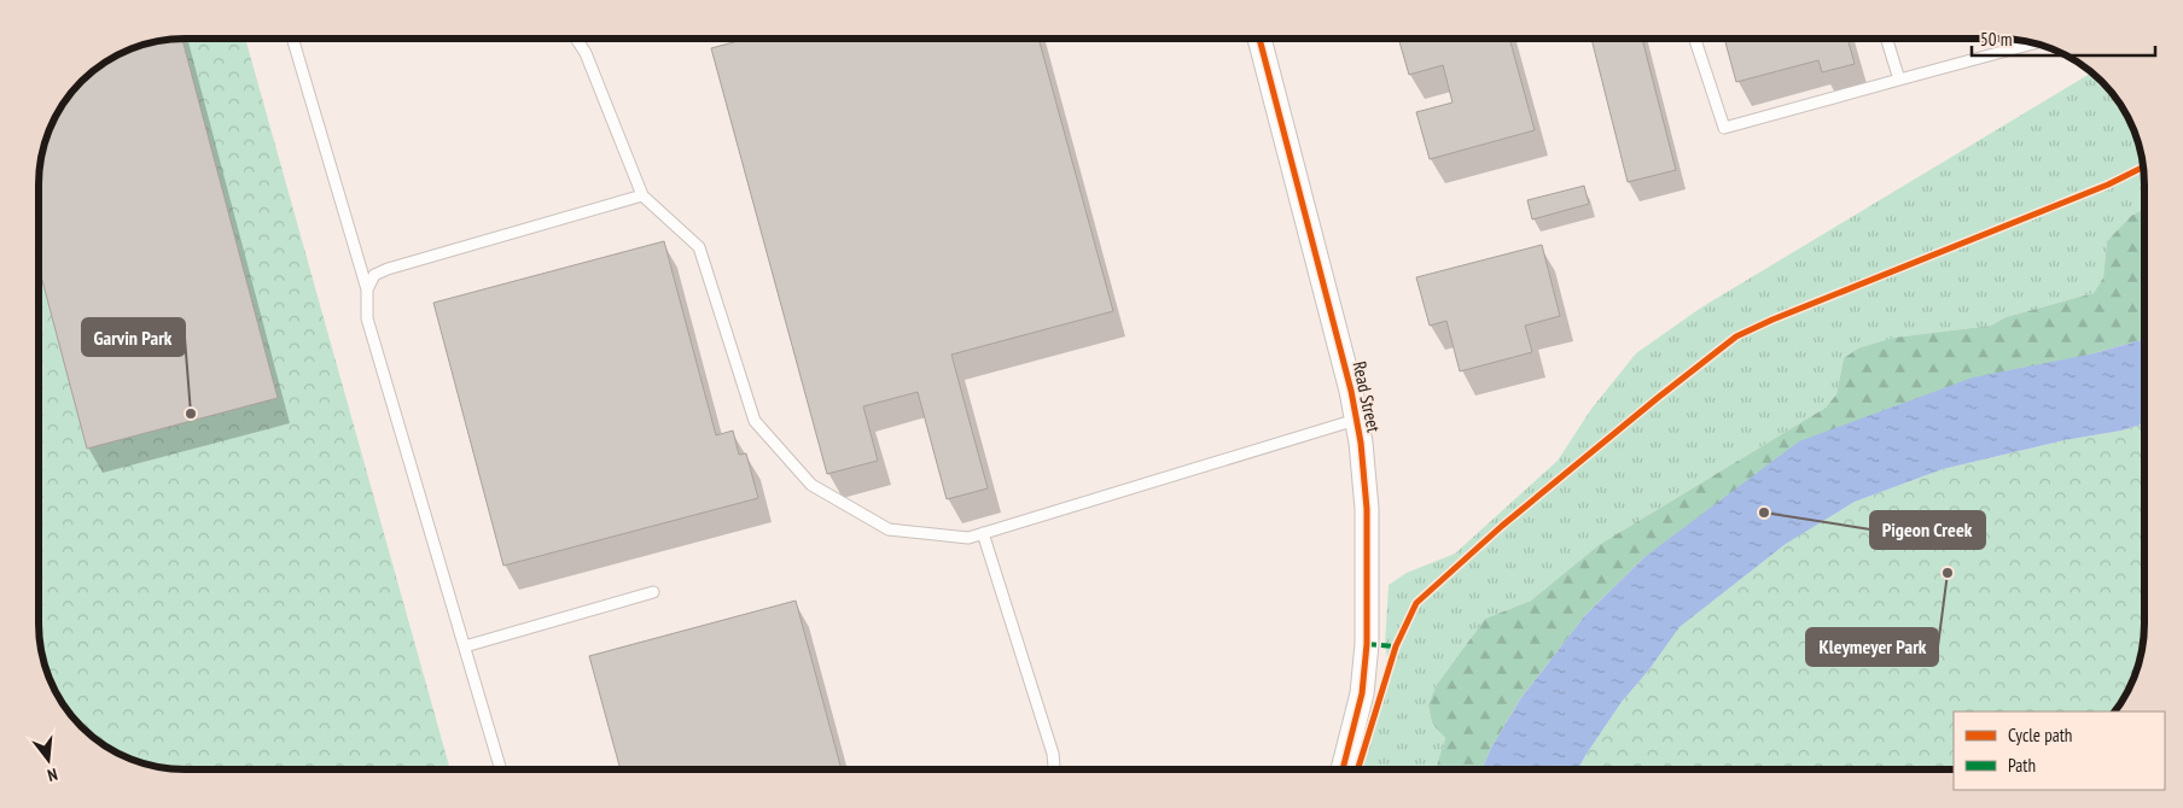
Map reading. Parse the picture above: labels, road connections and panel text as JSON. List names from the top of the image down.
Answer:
{
  "streets": {
    "street": ["Read Street"]
  },
  "places": ["Garvin Park", "Pigeon Creek", "Kleymeyer Park"],
  "legend": ["Cycle path", "Path"],
  "scale_bar": "50 m",
  "north": "bottom"
}
